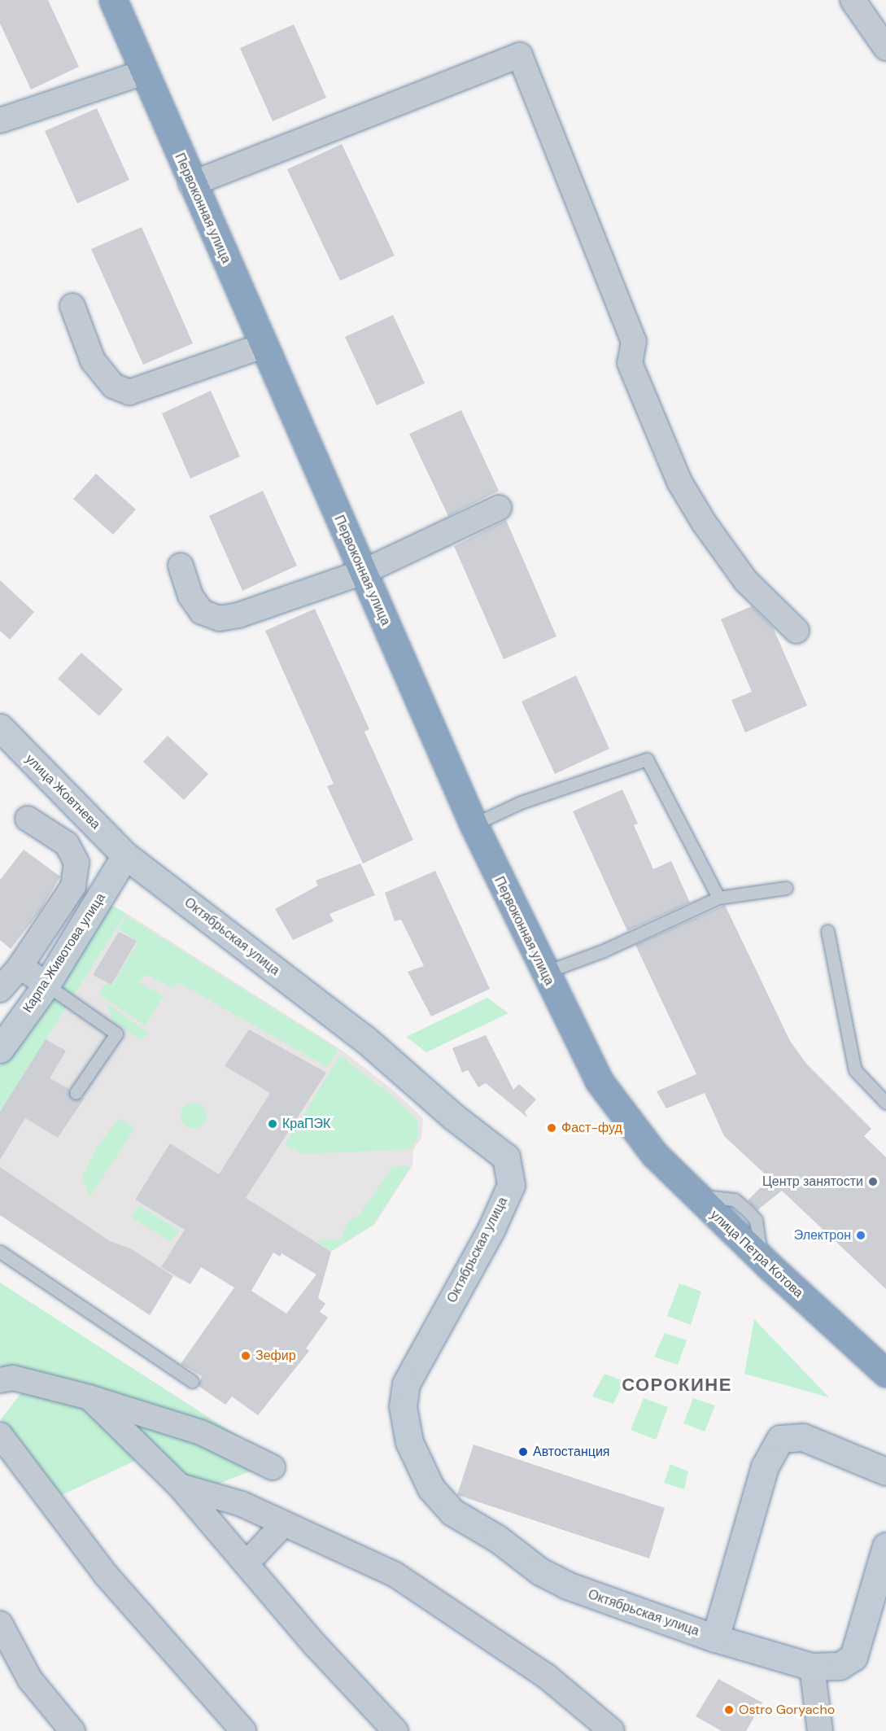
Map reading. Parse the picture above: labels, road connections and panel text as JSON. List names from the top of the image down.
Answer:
{
  "streets": {
    "highway": ["Первоконная улица", "улица Петра Котова"],
    "main road": ["улица Жовтнева", "Октябрьская улица", "Карпа Животова улица"]
  },
  "crossings": [
    ["Первоконная улица", "улица Петра Котова"],
    ["улица Жовтнева", "Октябрьская улица"],
    ["улица Жовтнева", "Карпа Животова улица"],
    ["Октябрьская улица", "Карпа Животова улица"]
  ],
  "districts": ["СОРОКИНЕ"],
  "places": [
    "КраПЭК",
    "Фаст-фуд",
    "Центр занятости",
    "Электрон",
    "Зефир",
    "Автостанция",
    "Ostro Goryacho"
  ]
}
